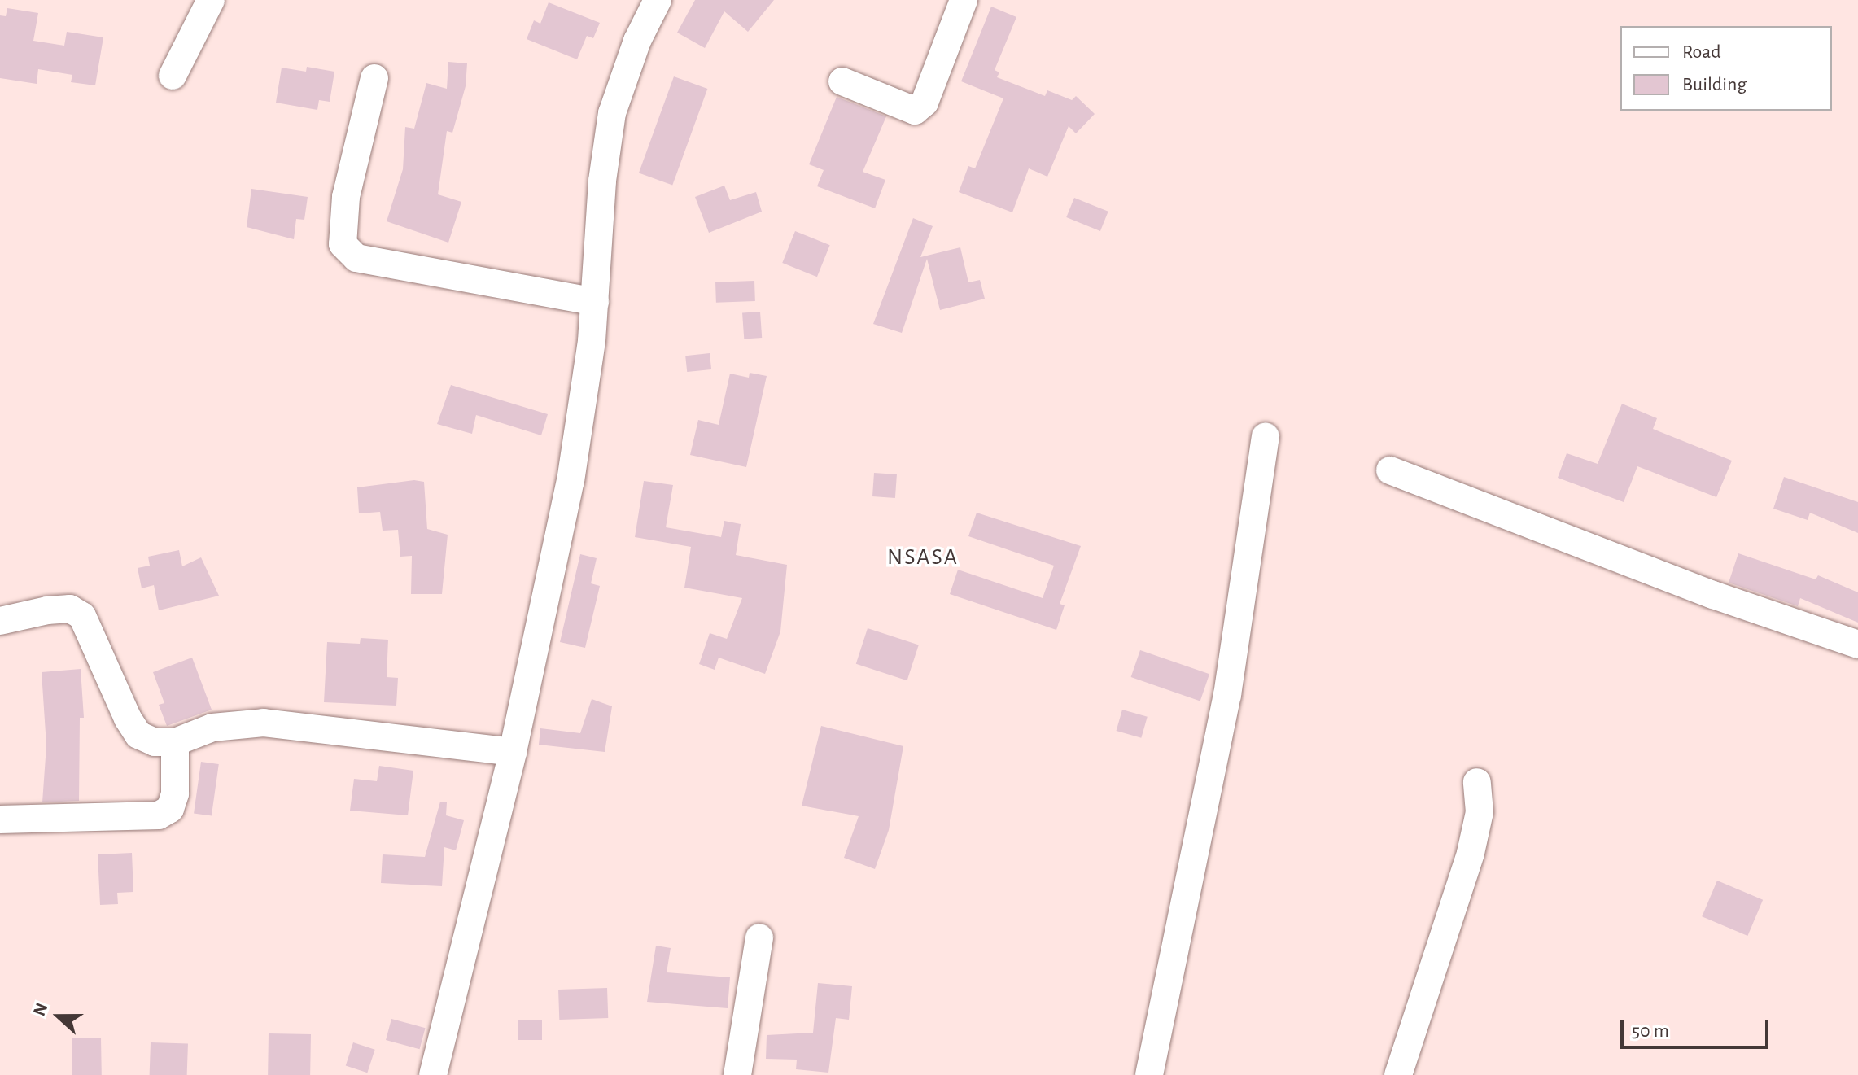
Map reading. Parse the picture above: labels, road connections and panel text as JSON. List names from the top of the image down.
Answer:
{
  "districts": ["NSASA"],
  "legend": ["Road", "Building"],
  "scale_bar": "50 m",
  "north": "left"
}
